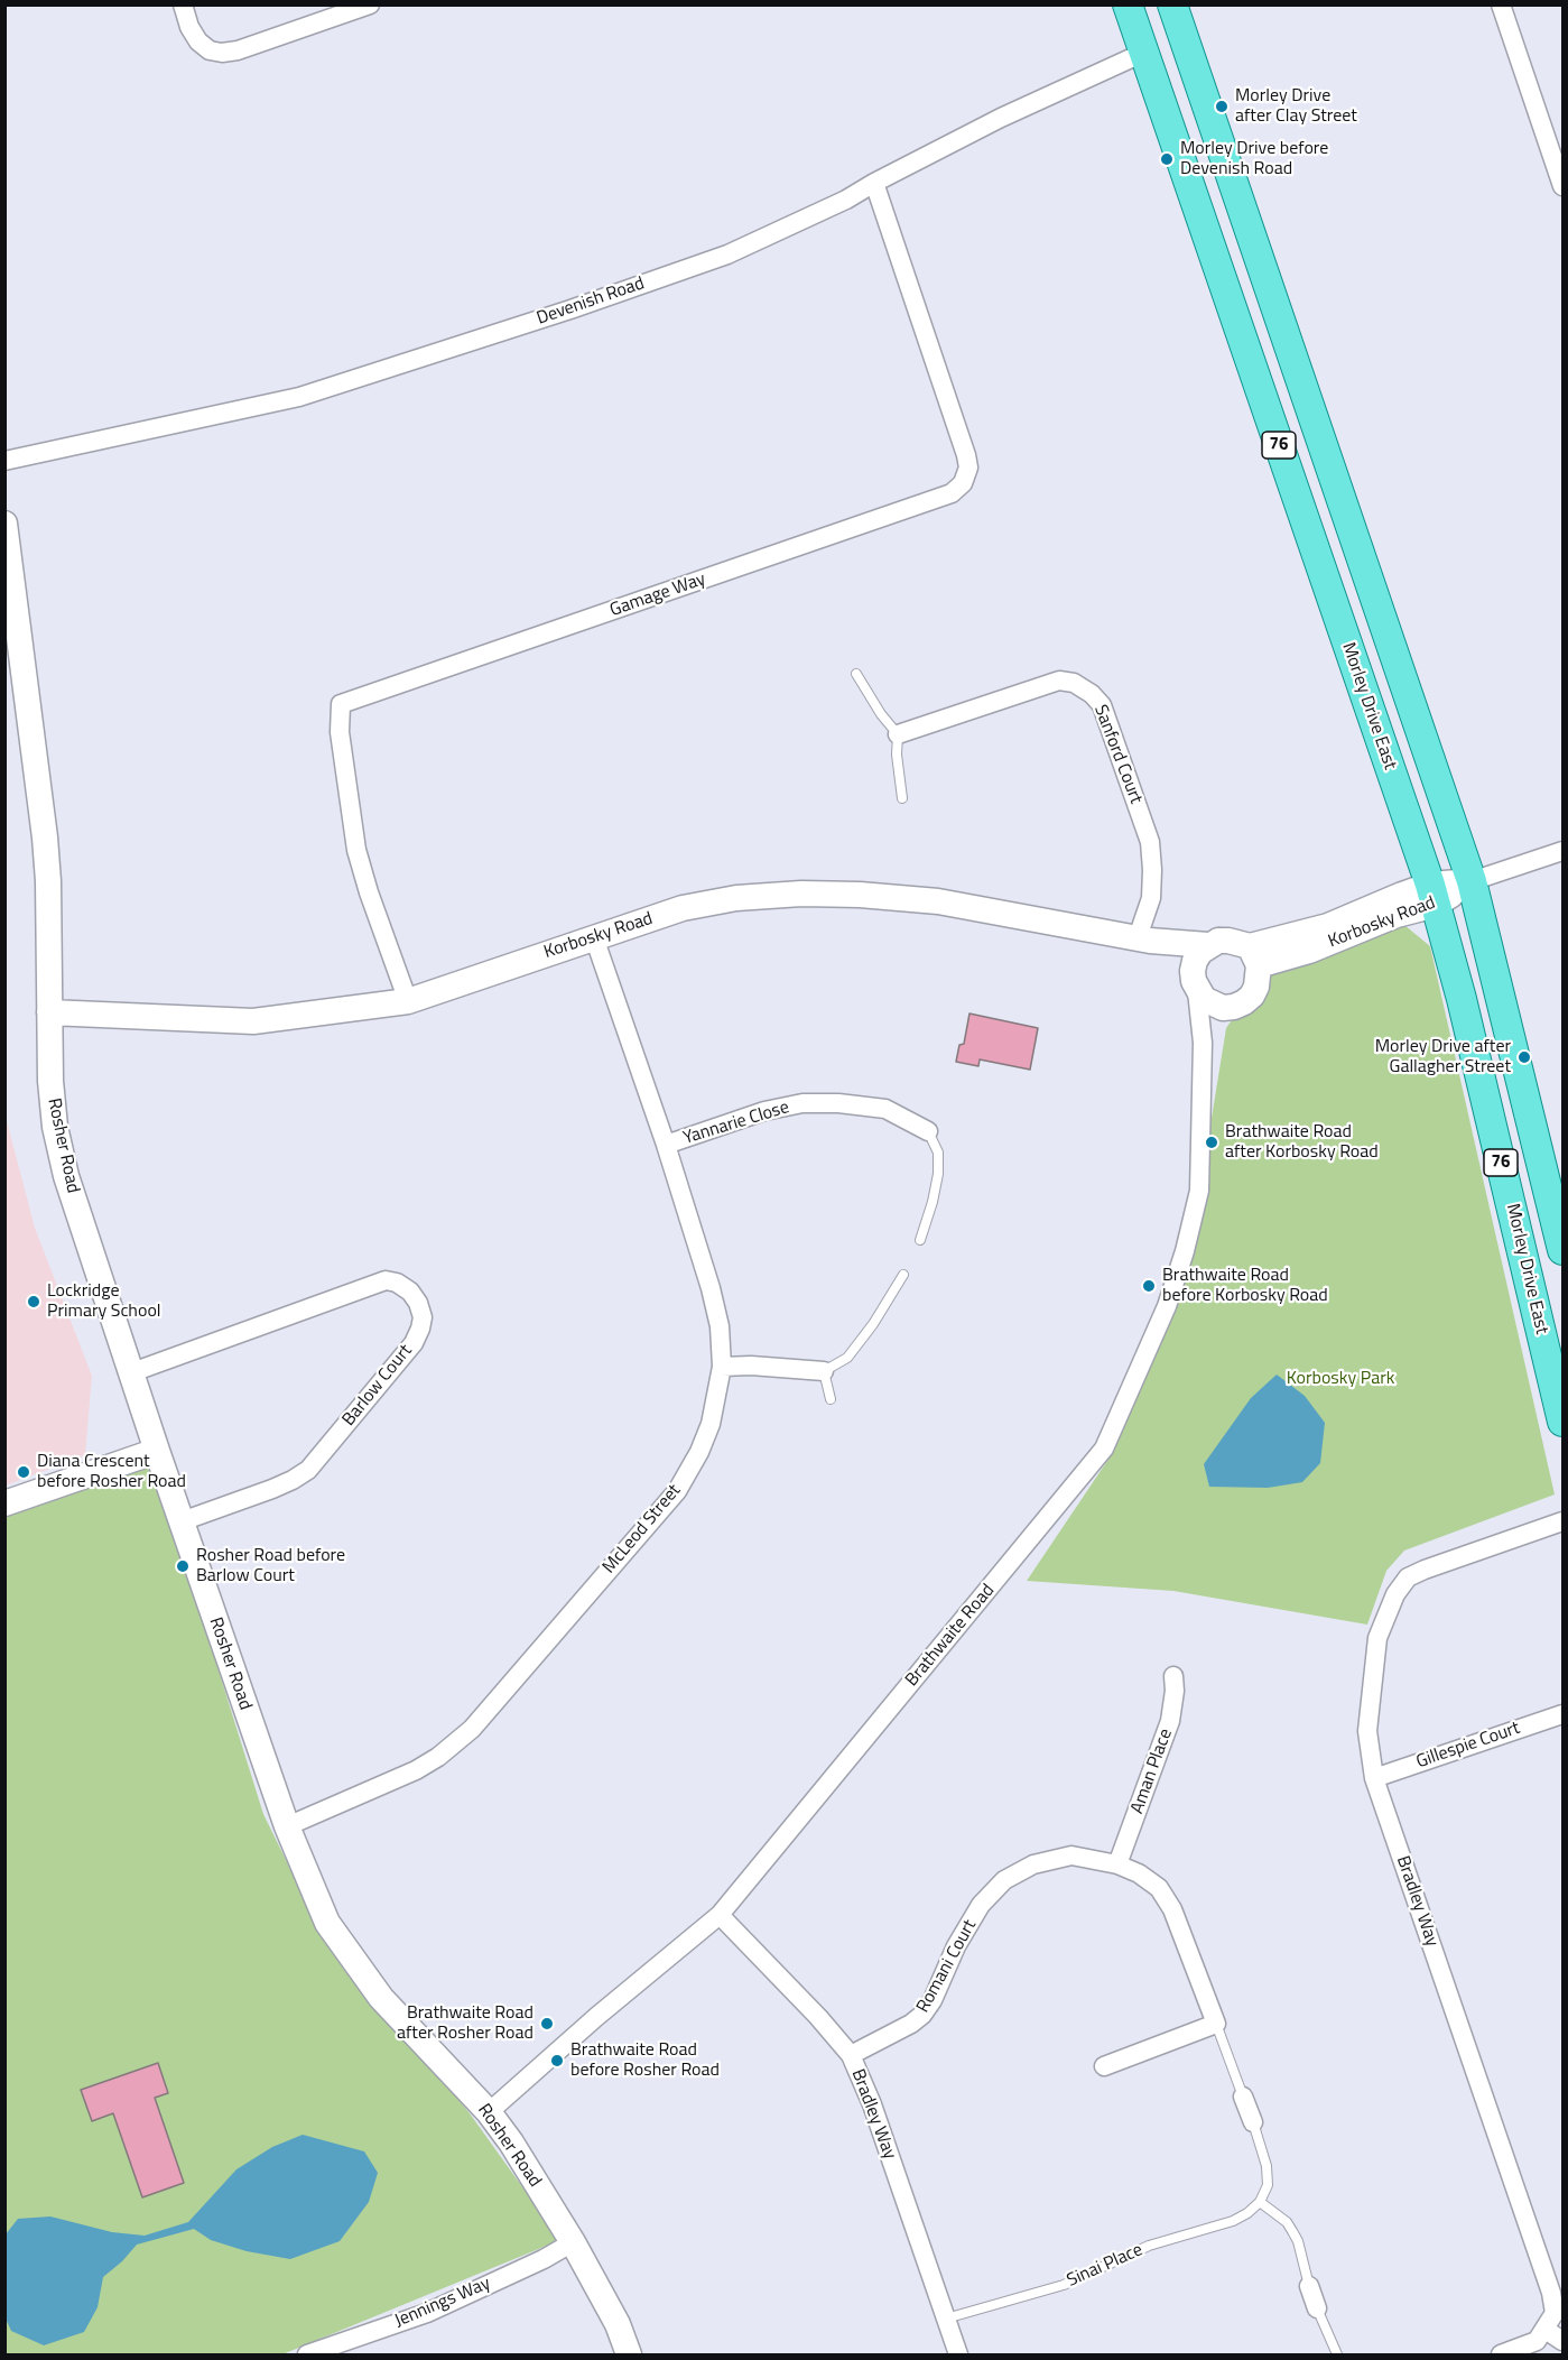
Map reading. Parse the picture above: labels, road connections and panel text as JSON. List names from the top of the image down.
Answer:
{
  "streets": {
    "main road": ["76", "Morley Drive East"],
    "street": [
      "Devenish Road",
      "Gamage Way",
      "Sanford Court",
      "Korbosky Road",
      "Yannarie Close",
      "Rosher Road",
      "Barlow Court",
      "McLeod Street",
      "Brathwaite Road",
      "Gillespie Court",
      "Aman Place",
      "Bradley Way",
      "Romani Court",
      "Jennings Way"
    ],
    "lane": ["Sinai Place"]
  },
  "crossings": [
    ["Devenish Road", "Gamage Way"],
    ["Devenish Road", "Morley Drive East"],
    ["76", "Korbosky Road"],
    ["Gamage Way", "Korbosky Road"],
    ["Morley Drive East", "Korbosky Road"],
    ["Sanford Court", "Korbosky Road"],
    ["Korbosky Road", "Rosher Road"],
    ["Korbosky Road", "McLeod Street"],
    ["Korbosky Road", "Brathwaite Road"],
    ["Yannarie Close", "McLeod Street"],
    ["Rosher Road", "Barlow Court"],
    ["Rosher Road", "McLeod Street"],
    ["Rosher Road", "Brathwaite Road"],
    ["Rosher Road", "Jennings Way"],
    ["Brathwaite Road", "Bradley Way"],
    ["Gillespie Court", "Bradley Way"],
    ["Aman Place", "Romani Court"],
    ["Bradley Way", "Romani Court"],
    ["Bradley Way", "Sinai Place"]
  ],
  "parks": ["Korbosky Park"],
  "places": [
    "Morley Drive after Clay Street",
    "Morley Drive before Devenish Road",
    "Morley Drive after Gallagher Street",
    "Brathwaite Road after Korbosky Road",
    "Brathwaite Road before Korbosky Road",
    "Lockridge Primary School",
    "Diana Crescent before Rosher Road",
    "Rosher Road before Barlow Court",
    "Brathwaite Road after Rosher Road",
    "Brathwaite Road before Rosher Road"
  ]
}
